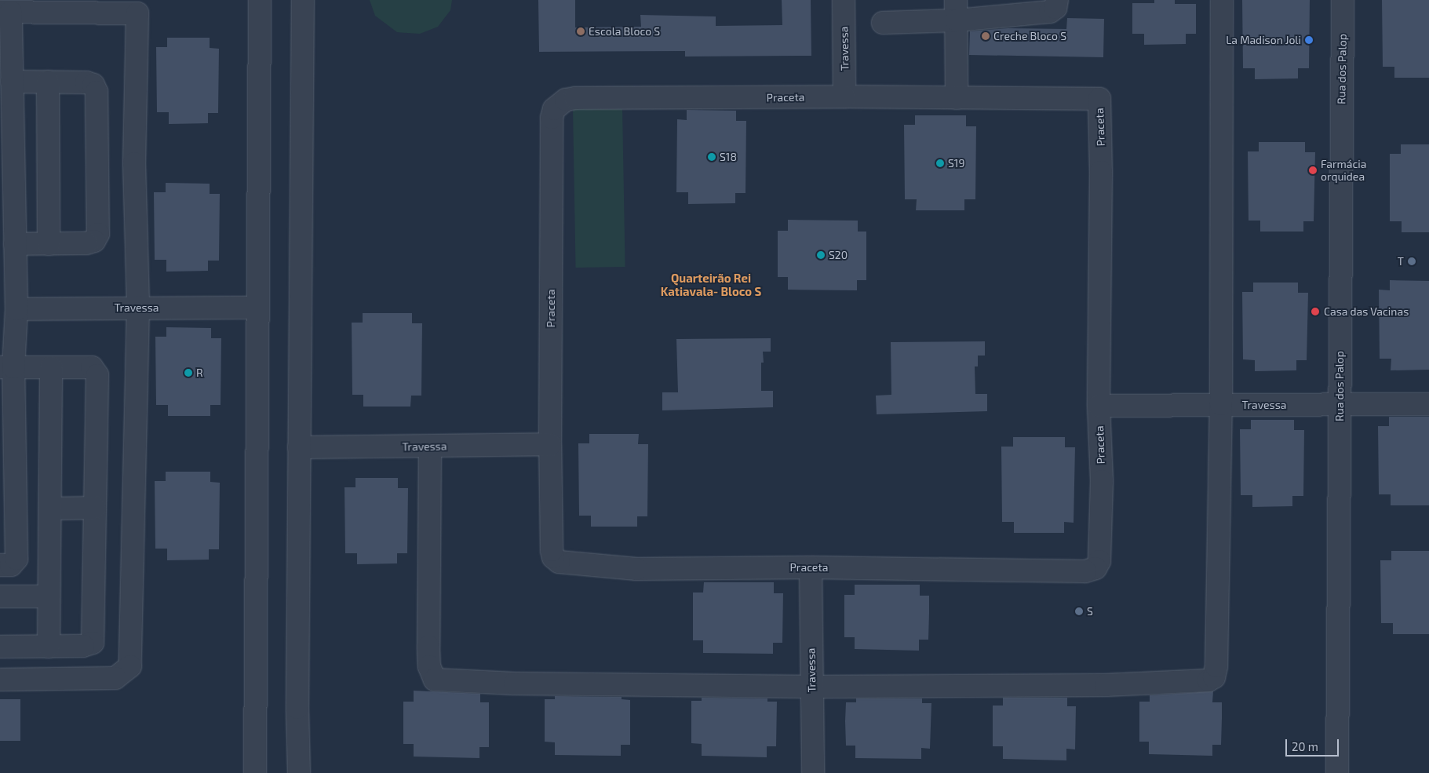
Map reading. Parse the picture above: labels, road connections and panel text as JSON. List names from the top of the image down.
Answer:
{
  "streets": {
    "street": ["Travessa", "Rua dos Palop", "Praceta"]
  },
  "crossings": [
    ["Travessa", "Rua dos Palop"],
    ["Travessa", "Praceta"]
  ],
  "districts": ["Quarteirão Rei Katiavala- Bloco S"],
  "places": [
    "Escola Bloco S",
    "Creche Bloco S",
    "La Madison Joli",
    "S18",
    "S19",
    "Farmácia orquidea",
    "S20",
    "T",
    "Casa das Vacinas",
    "R",
    "S"
  ],
  "scale_bar": "20 m"
}
